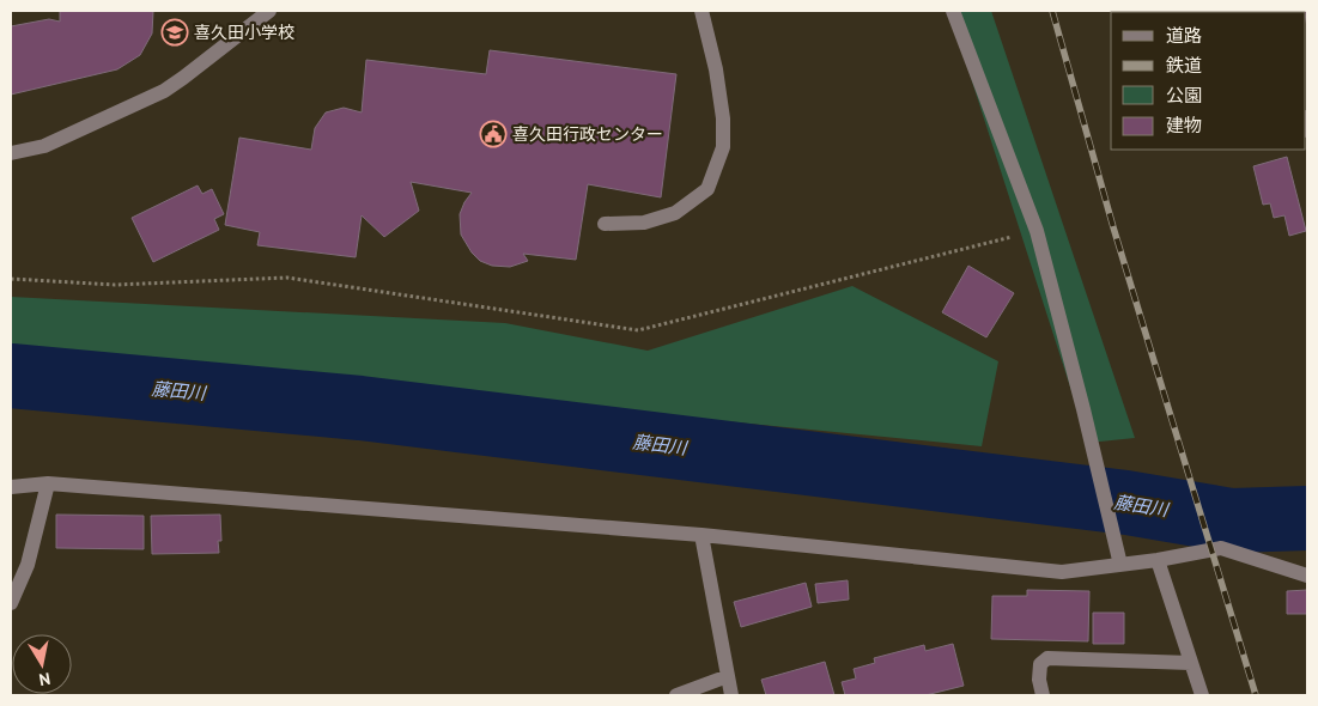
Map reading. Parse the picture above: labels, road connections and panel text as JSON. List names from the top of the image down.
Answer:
{
  "water": ["藤田川"],
  "places": {
    "school or university": ["喜久田小学校"],
    "public building": ["喜久田行政センター"]
  },
  "legend": [
    "道路",
    "鉄道",
    "公園",
    "建物"
  ],
  "north": "bottom"
}
